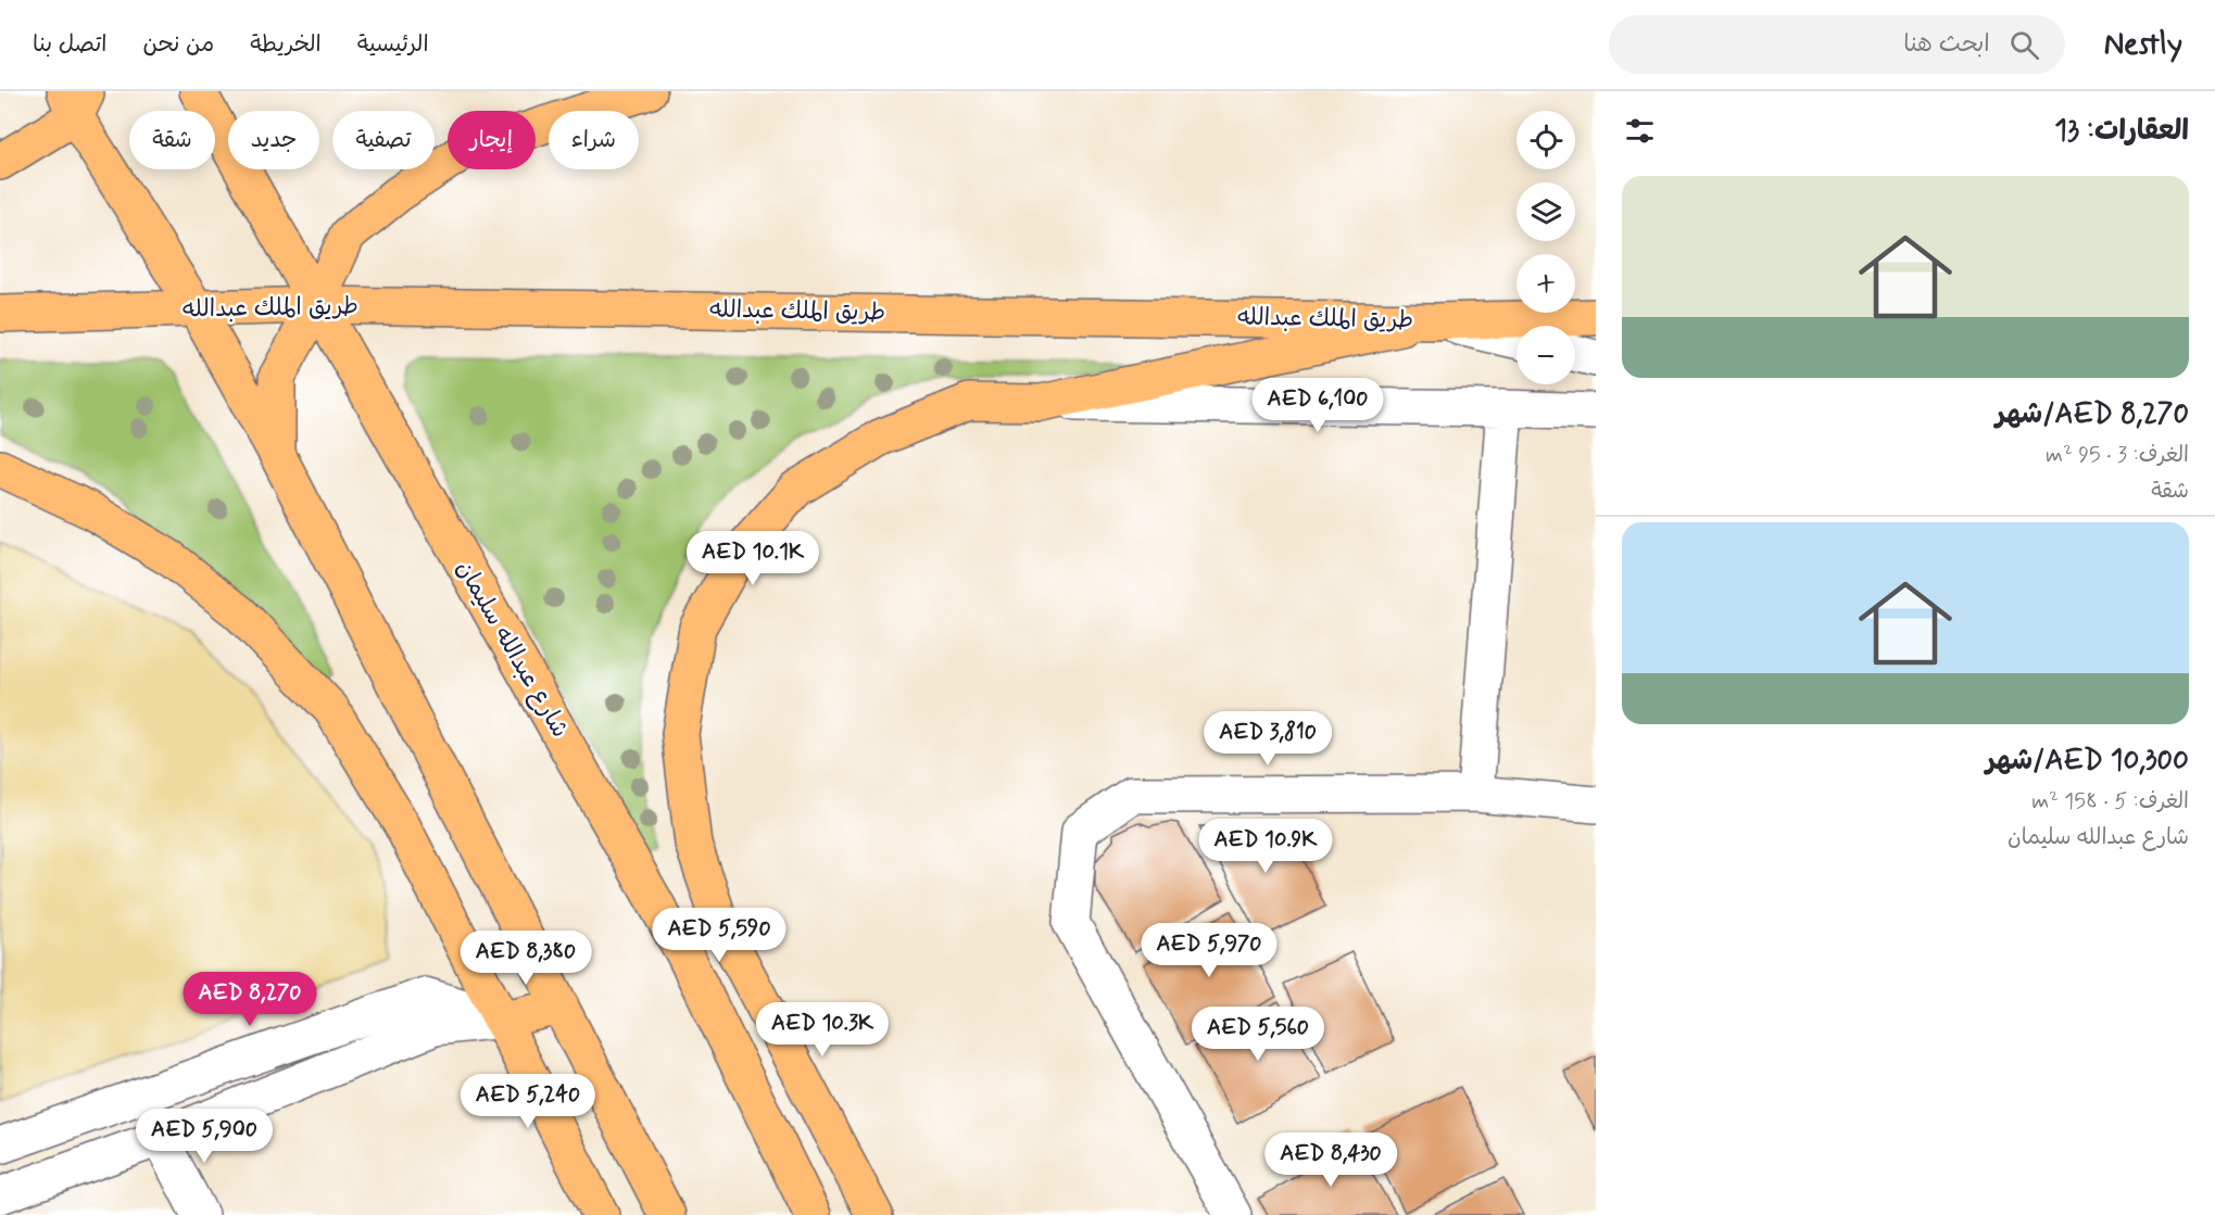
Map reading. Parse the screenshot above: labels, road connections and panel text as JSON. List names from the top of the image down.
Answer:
{
  "streets": {
    "main road": ["طريق الملك عبدالله", "شارع عبدالله سليمان"]
  },
  "crossings": [
    ["طريق الملك عبدالله", "شارع عبدالله سليمان"]
  ],
  "page": {
    "header": "Nestly",
    "search": "ابحث هنا",
    "nav": [
      "الرئيسية",
      "الخريطة",
      "من نحن",
      "اتصل بنا"
    ],
    "heading": "العقارات: 13",
    "map_buttons": ["+", "−"],
    "chip": [
      "شراء",
      "إيجار",
      "تصفية",
      "جديد",
      "شقة"
    ],
    "list": [
      {
        "name": "AED 8,270/شهر",
        "note": "الغرف: 3 · 95 m² · شقة"
      },
      {
        "name": "AED 10,300/شهر",
        "note": "الغرف: 5 · 158 m² · شارع عبدالله سليمان"
      }
    ],
    "price": [
      "AED 6,100",
      "AED 10.1K",
      "AED 3,810",
      "AED 10.9K",
      "AED 5,590",
      "AED 5,970",
      "AED 8,380",
      "AED 8,270",
      "AED 10.3K",
      "AED 5,560",
      "AED 5,240",
      "AED 5,900",
      "AED 8,430"
    ]
  }
}
